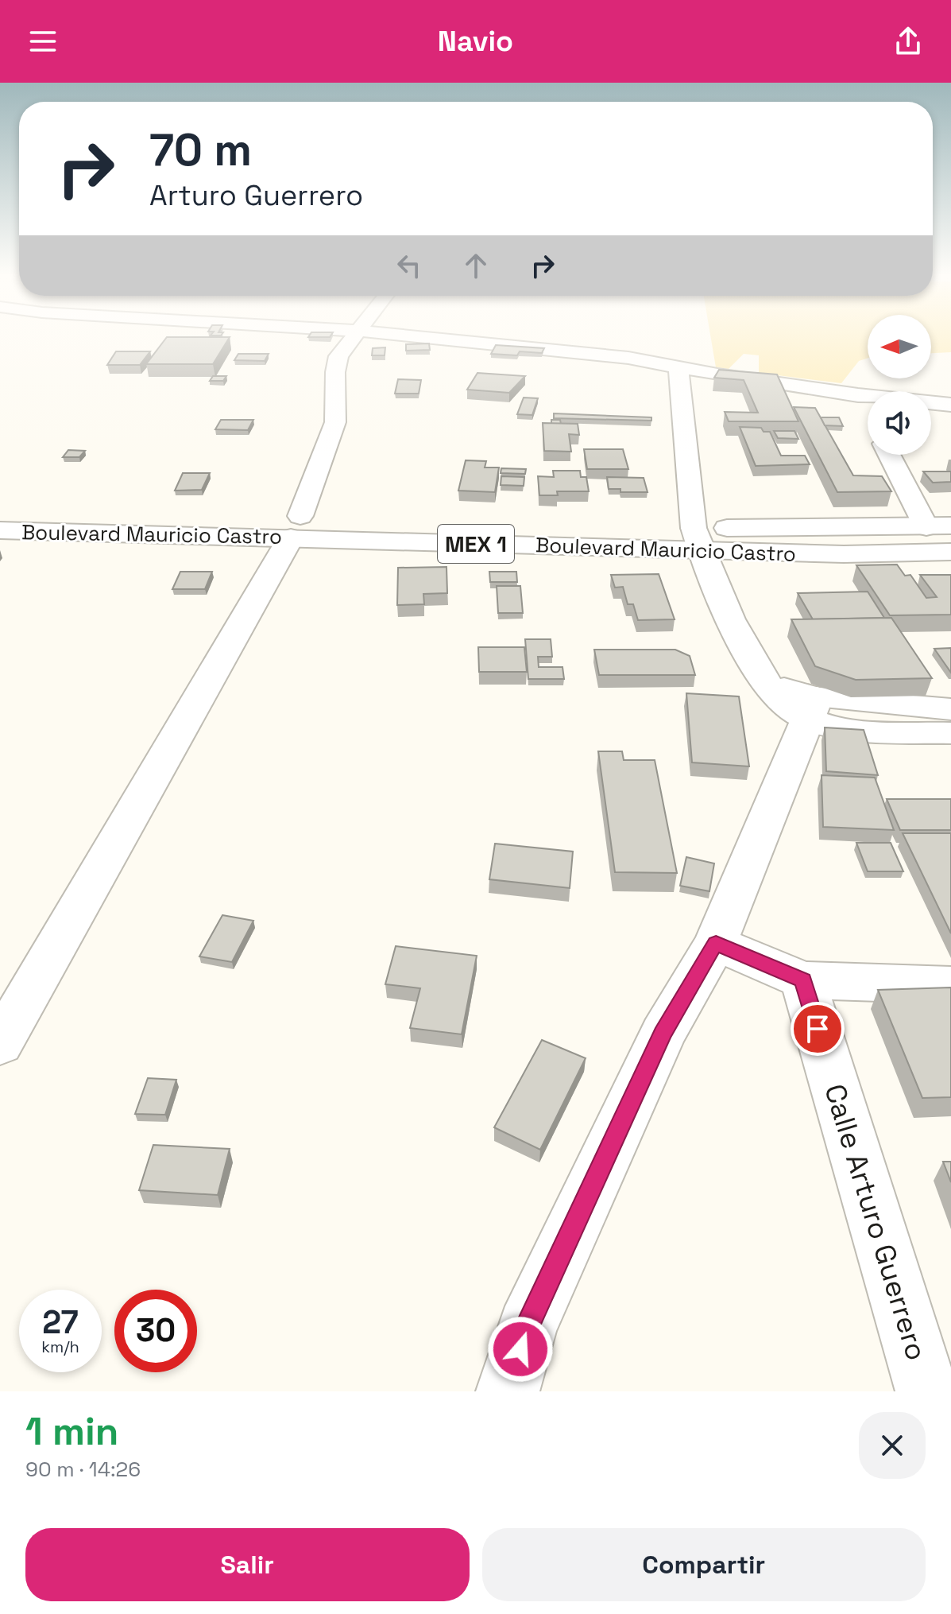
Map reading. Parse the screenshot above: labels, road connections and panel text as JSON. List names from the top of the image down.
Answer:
{
  "streets": {
    "street": ["Boulevard Mauricio Castro", "MEX 1", "Calle Arturo Guerrero"]
  },
  "north": "left",
  "page": {
    "header": "Navio",
    "turn": ["70 m", "Arturo Guerrero"],
    "speed": "27 km/h",
    "limit": "30",
    "heading": ["1 min", "90 m · 14:26"],
    "buttons": ["Salir", "Compartir"]
  }
}
